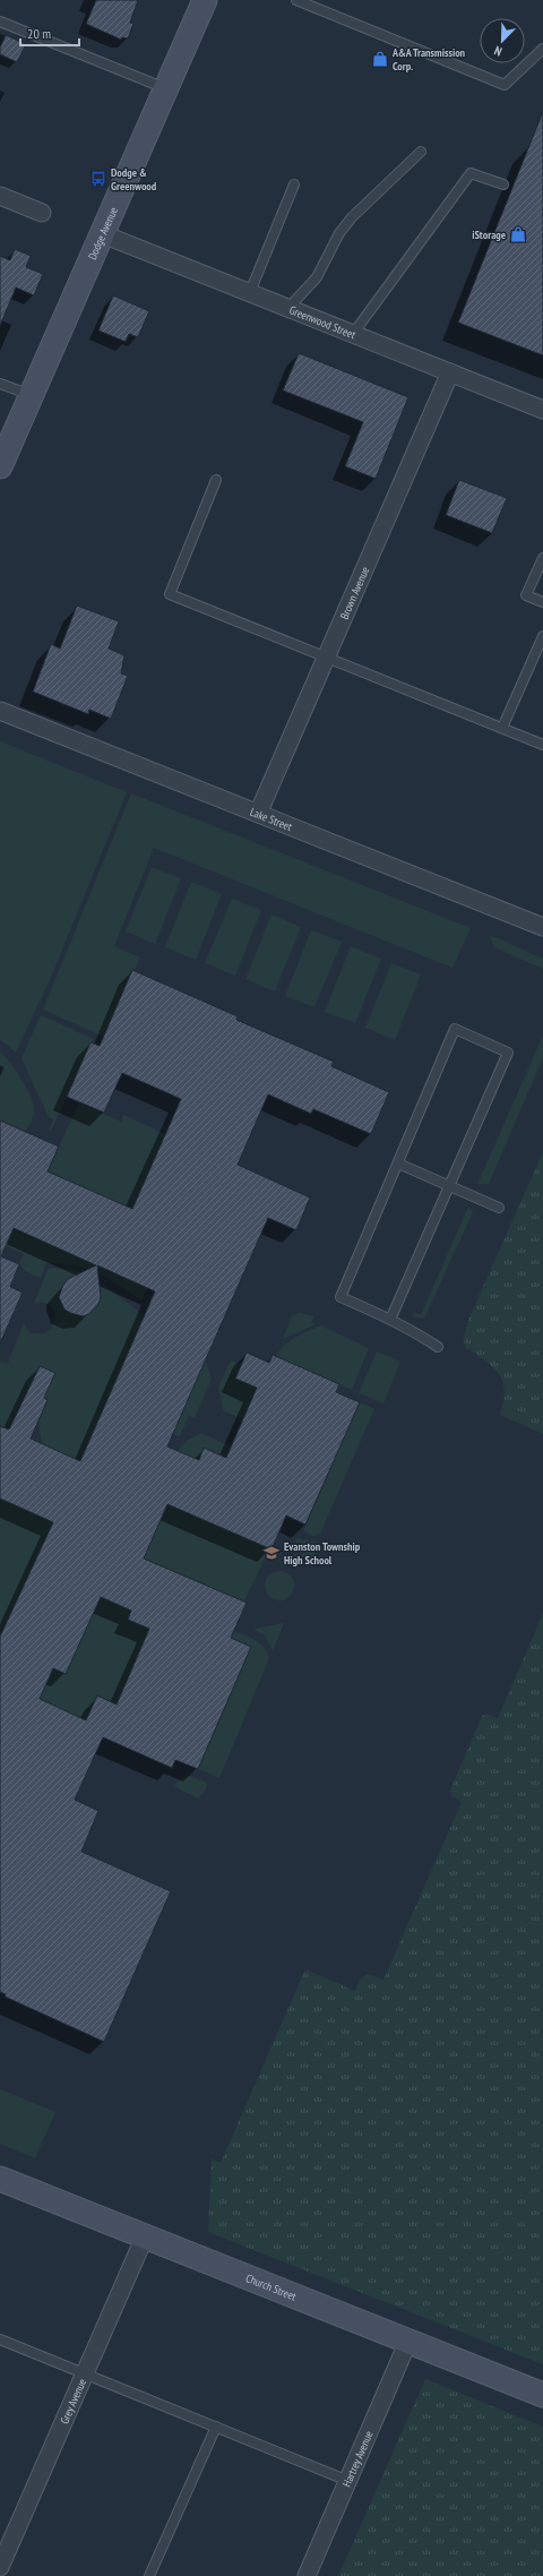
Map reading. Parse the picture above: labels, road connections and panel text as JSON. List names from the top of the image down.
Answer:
{
  "streets": {
    "street": [
      "Dodge Avenue",
      "Greenwood Street",
      "Brown Avenue",
      "Lake Street",
      "Church Street",
      "Grey Avenue",
      "Hartrey Avenue"
    ]
  },
  "crossings": [
    ["Dodge Avenue", "Greenwood Street"],
    ["Greenwood Street", "Brown Avenue"],
    ["Brown Avenue", "Lake Street"],
    ["Church Street", "Grey Avenue"],
    ["Church Street", "Hartrey Avenue"]
  ],
  "places": {
    "shop": ["A&A Transmission Corp.", "iStorage"],
    "bus stop": ["Dodge & Greenwood"],
    "school or university": ["Evanston Township High School"]
  },
  "scale_bar": "20 m",
  "north": "bottom left"
}
